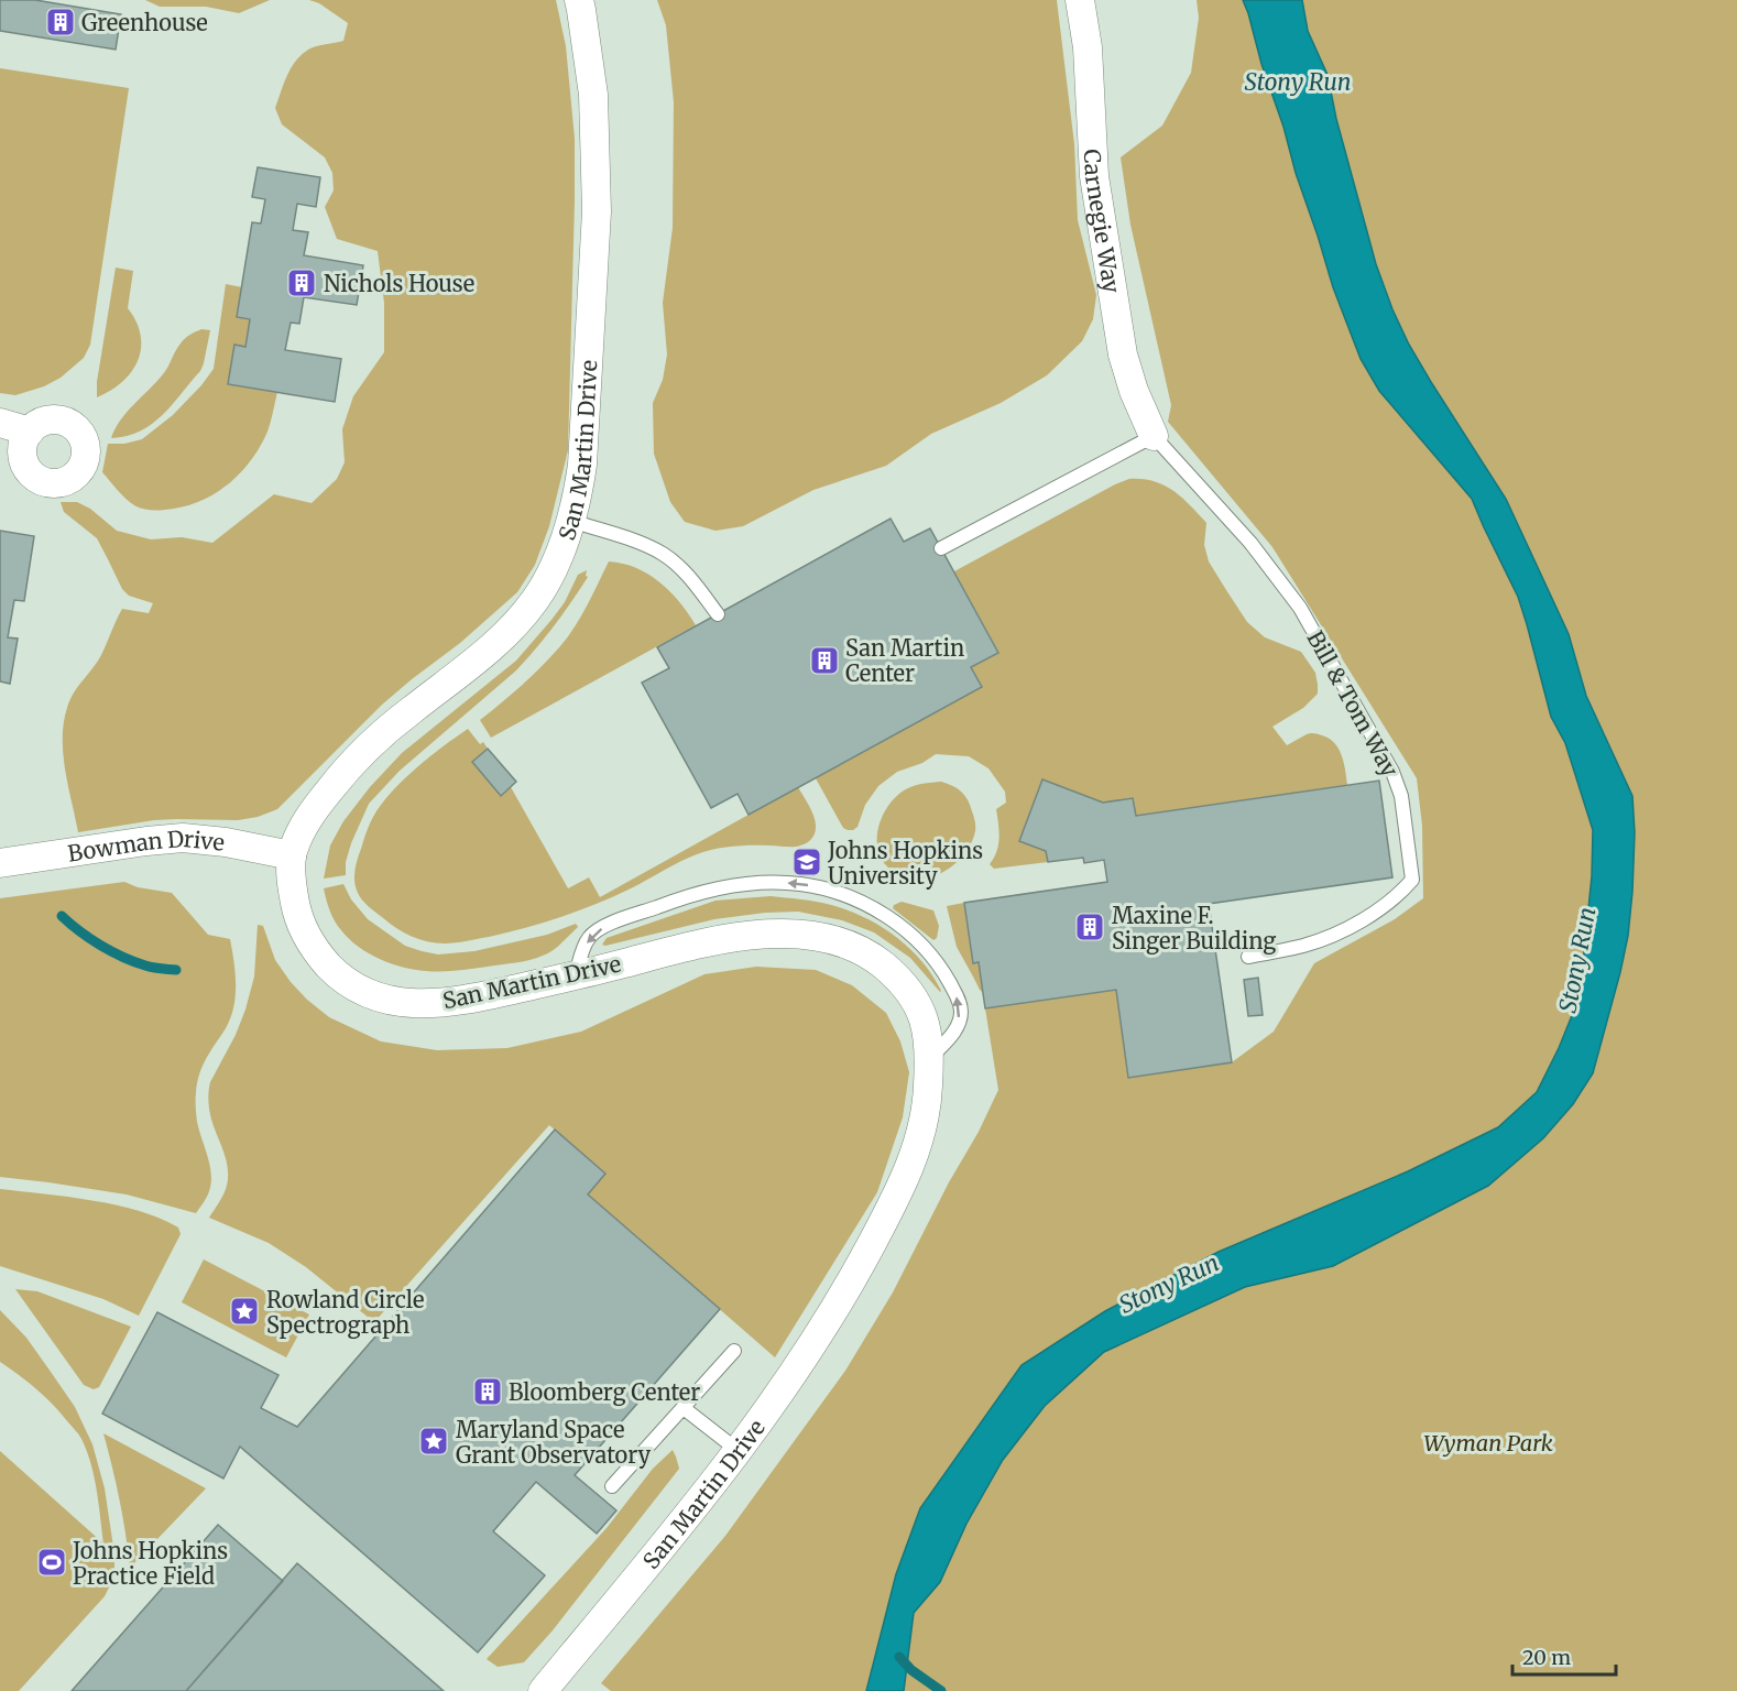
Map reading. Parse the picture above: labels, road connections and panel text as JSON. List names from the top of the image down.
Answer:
{
  "streets": {
    "street": ["Carnegie Way", "San Martin Drive", "Bowman Drive"],
    "lane": ["Bill & Tom Way"]
  },
  "crossings": [
    ["Carnegie Way", "Bill & Tom Way"],
    ["San Martin Drive", "Bowman Drive"]
  ],
  "water": ["Stony Run"],
  "parks": ["Wyman Park"],
  "places": {
    "building": [
      "Greenhouse",
      "Nichols House",
      "San Martin Center",
      "Maxine F. Singer Building",
      "Bloomberg Center"
    ],
    "school or university": ["Johns Hopkins University"],
    "place": ["Rowland Circle Spectrograph", "Maryland Space Grant Observatory"],
    "sports": ["Johns Hopkins Practice Field"]
  },
  "scale_bar": "20 m"
}
